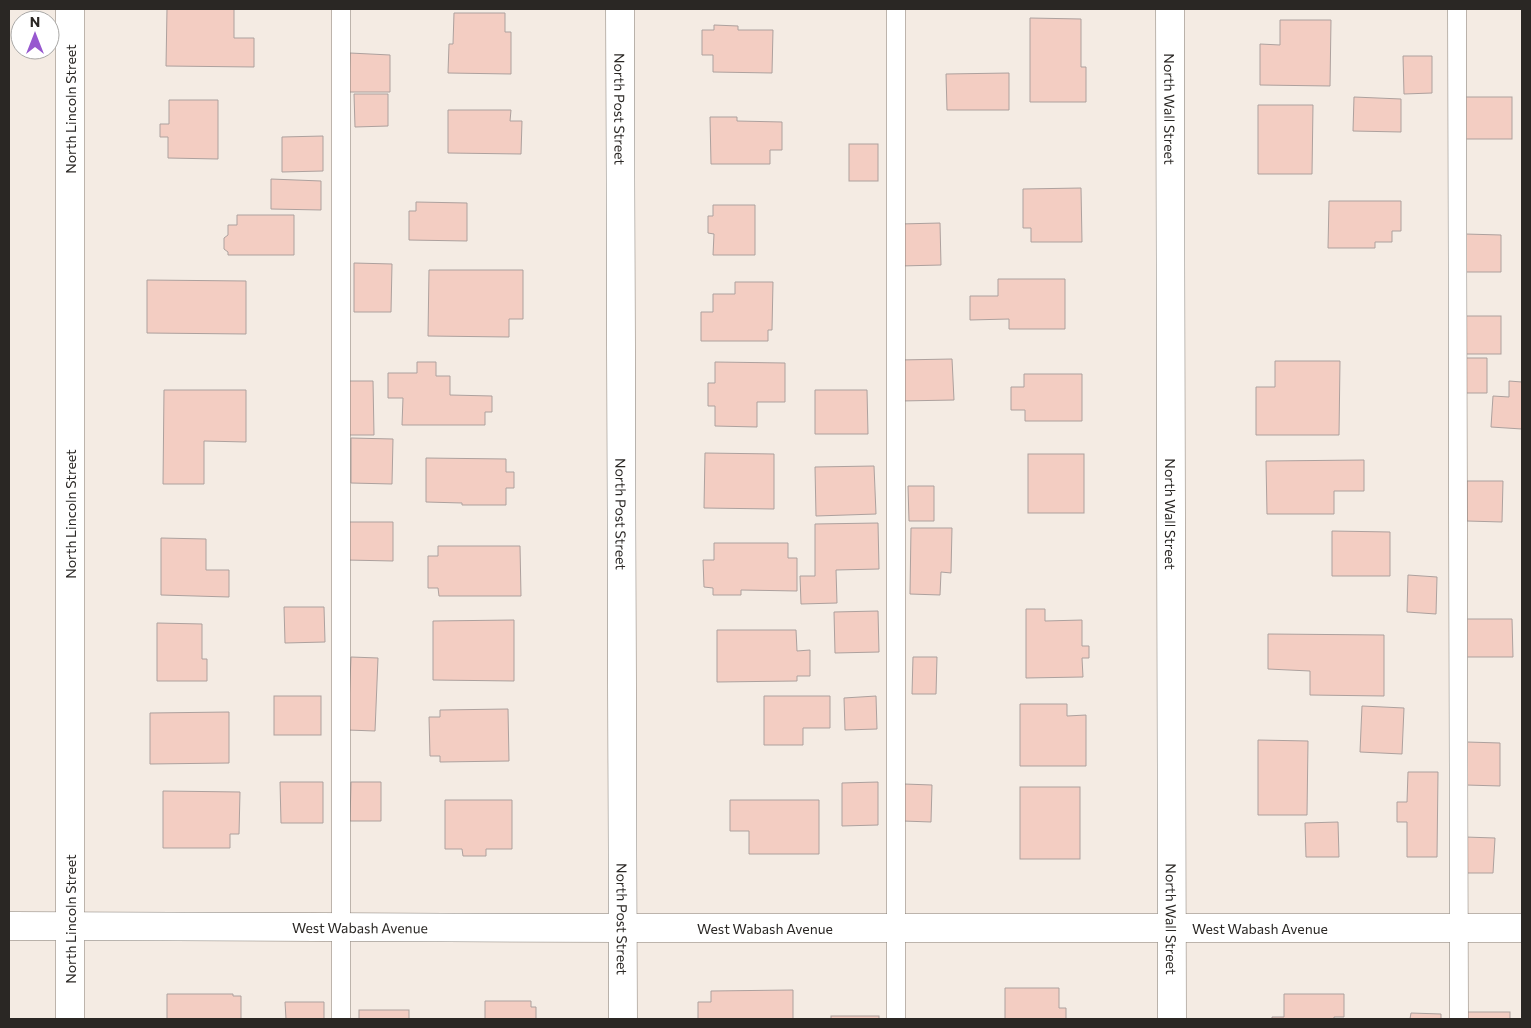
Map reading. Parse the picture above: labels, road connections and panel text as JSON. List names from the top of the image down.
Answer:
{
  "streets": {
    "street": [
      "North Lincoln Street",
      "North Post Street",
      "North Wall Street",
      "West Wabash Avenue"
    ]
  },
  "crossings": [
    ["North Lincoln Street", "West Wabash Avenue"],
    ["North Post Street", "West Wabash Avenue"],
    ["North Wall Street", "West Wabash Avenue"]
  ],
  "north": "top"
}
